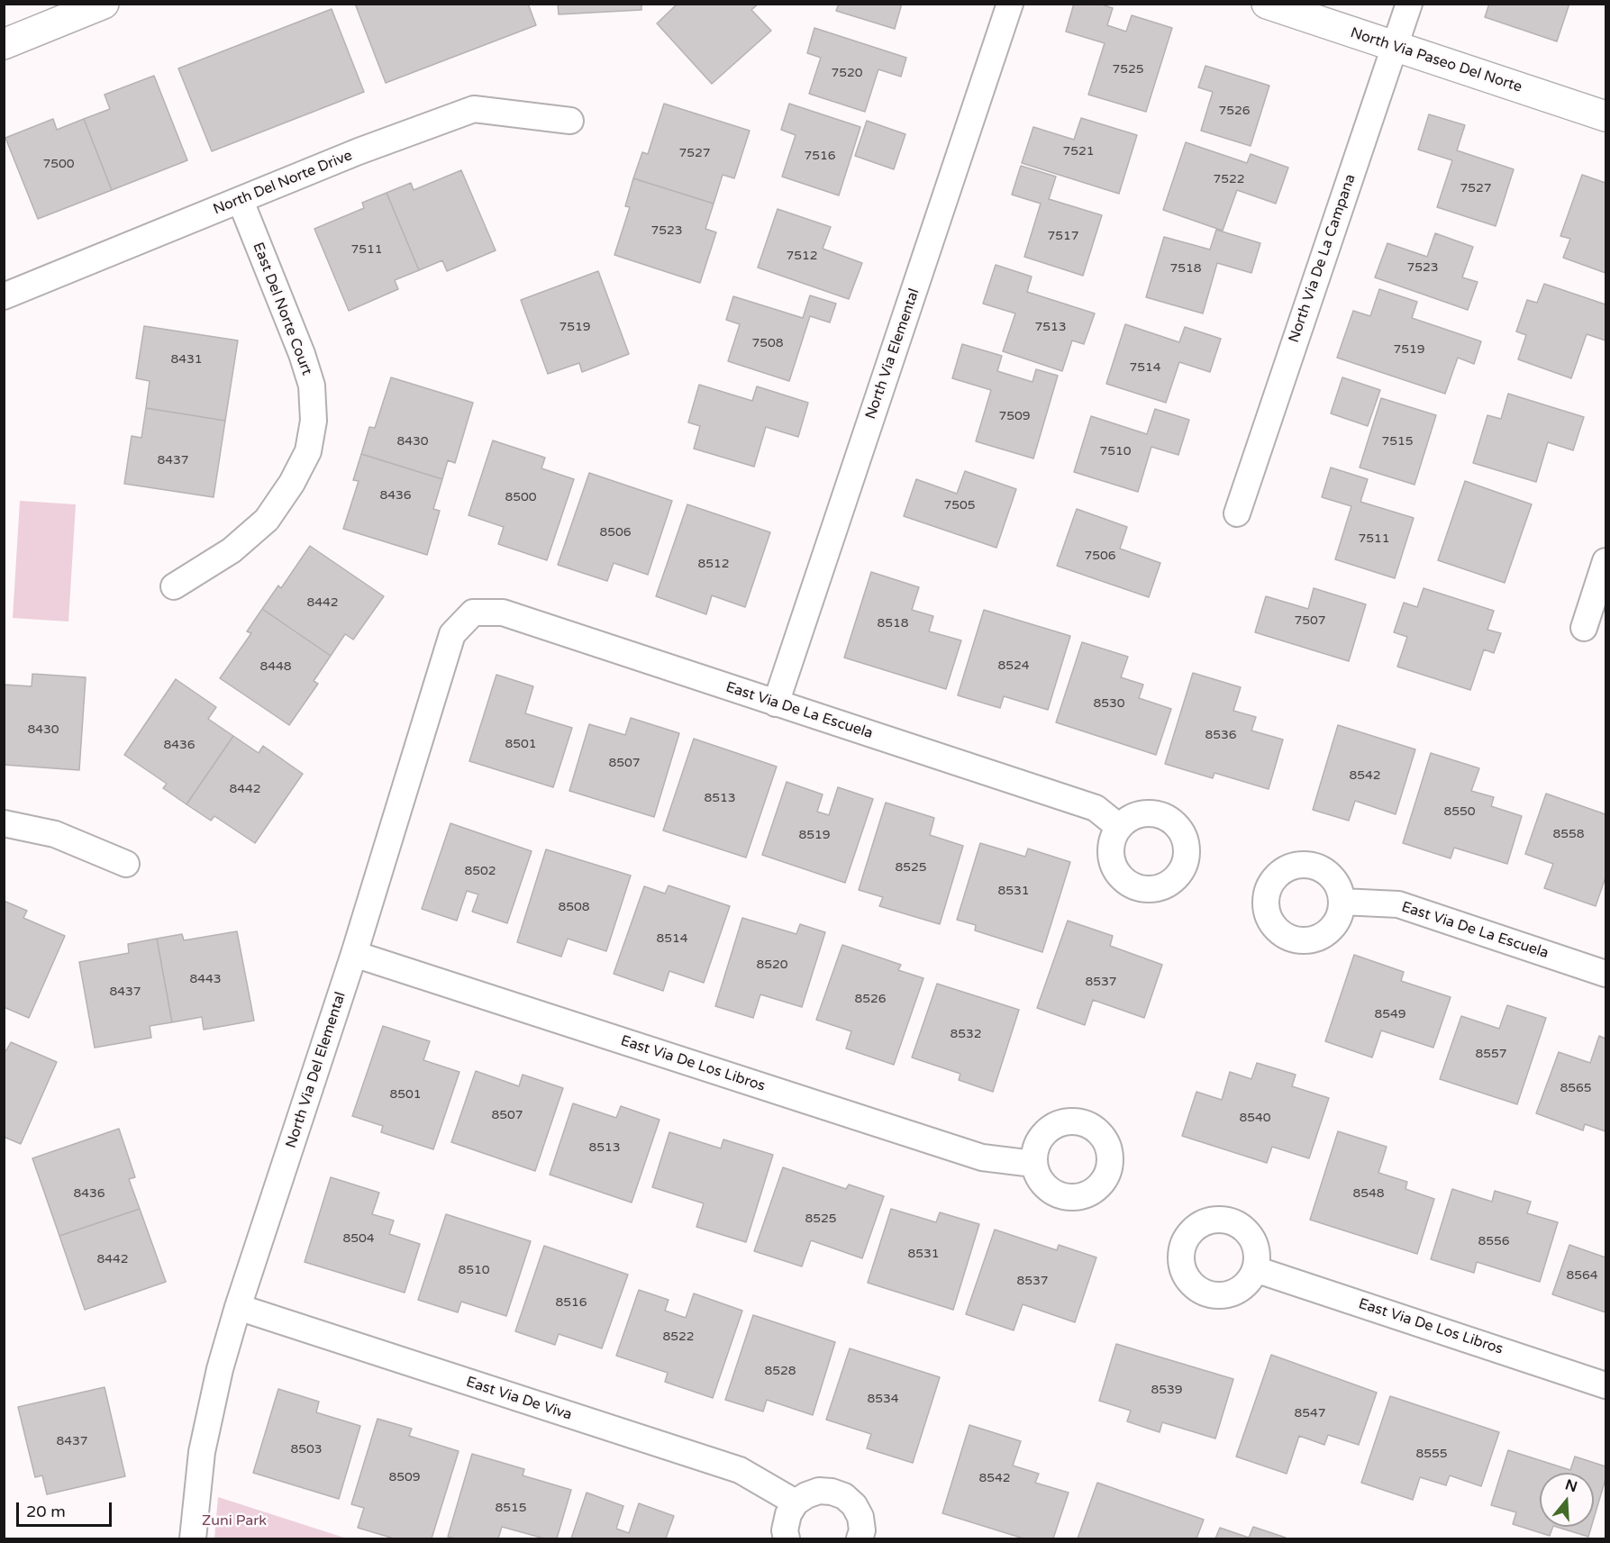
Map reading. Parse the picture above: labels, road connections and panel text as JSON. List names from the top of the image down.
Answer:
{
  "streets": {
    "street": [
      "North Via Paseo Del Norte",
      "North Del Norte Drive",
      "North Via De La Campana",
      "East Del Norte Court",
      "North Via Elemental",
      "East Via De La Escuela",
      "East Via De Los Libros",
      "North Via Del Elemental",
      "East Via De Viva"
    ]
  },
  "crossings": [
    ["North Via Paseo Del Norte", "North Via De La Campana"],
    ["North Del Norte Drive", "East Del Norte Court"],
    ["North Via Elemental", "East Via De La Escuela"],
    ["East Via De La Escuela", "North Via Del Elemental"],
    ["East Via De Los Libros", "North Via Del Elemental"],
    ["North Via Del Elemental", "East Via De Viva"]
  ],
  "parks": ["Zuni Park"],
  "house_numbers": [
    "7525",
    "7520",
    "7526",
    "7521",
    "7527",
    "7516",
    "7500",
    "7522",
    "7527",
    "7523",
    "7517",
    "7511",
    "7512",
    "7523",
    "7518",
    "7519",
    "7513",
    "7508",
    "7519",
    "8431",
    "7514",
    "7509",
    "8430",
    "7515",
    "7510",
    "8437",
    "8436",
    "8500",
    "7505",
    "8506",
    "7511",
    "7506",
    "8512",
    "8442",
    "7507",
    "8518",
    "8524",
    "8448",
    "8530",
    "8430",
    "8536",
    "8501",
    "8436",
    "8507",
    "8542",
    "8442",
    "8513",
    "8550",
    "8558",
    "8519",
    "8525",
    "8502",
    "8531",
    "8508",
    "8514",
    "8520",
    "8443",
    "8537",
    "8437",
    "8526",
    "8549",
    "8532",
    "8557",
    "8565",
    "8501",
    "8507",
    "8540",
    "8513",
    "8436",
    "8548",
    "8525",
    "8504",
    "8556",
    "8531",
    "8442",
    "8510",
    "8564",
    "8537",
    "8516",
    "8522",
    "8528",
    "8539",
    "8534",
    "8547",
    "8437",
    "8503",
    "8555",
    "8509",
    "8542",
    "8515"
  ],
  "scale_bar": "20 m",
  "north": "top"
}
